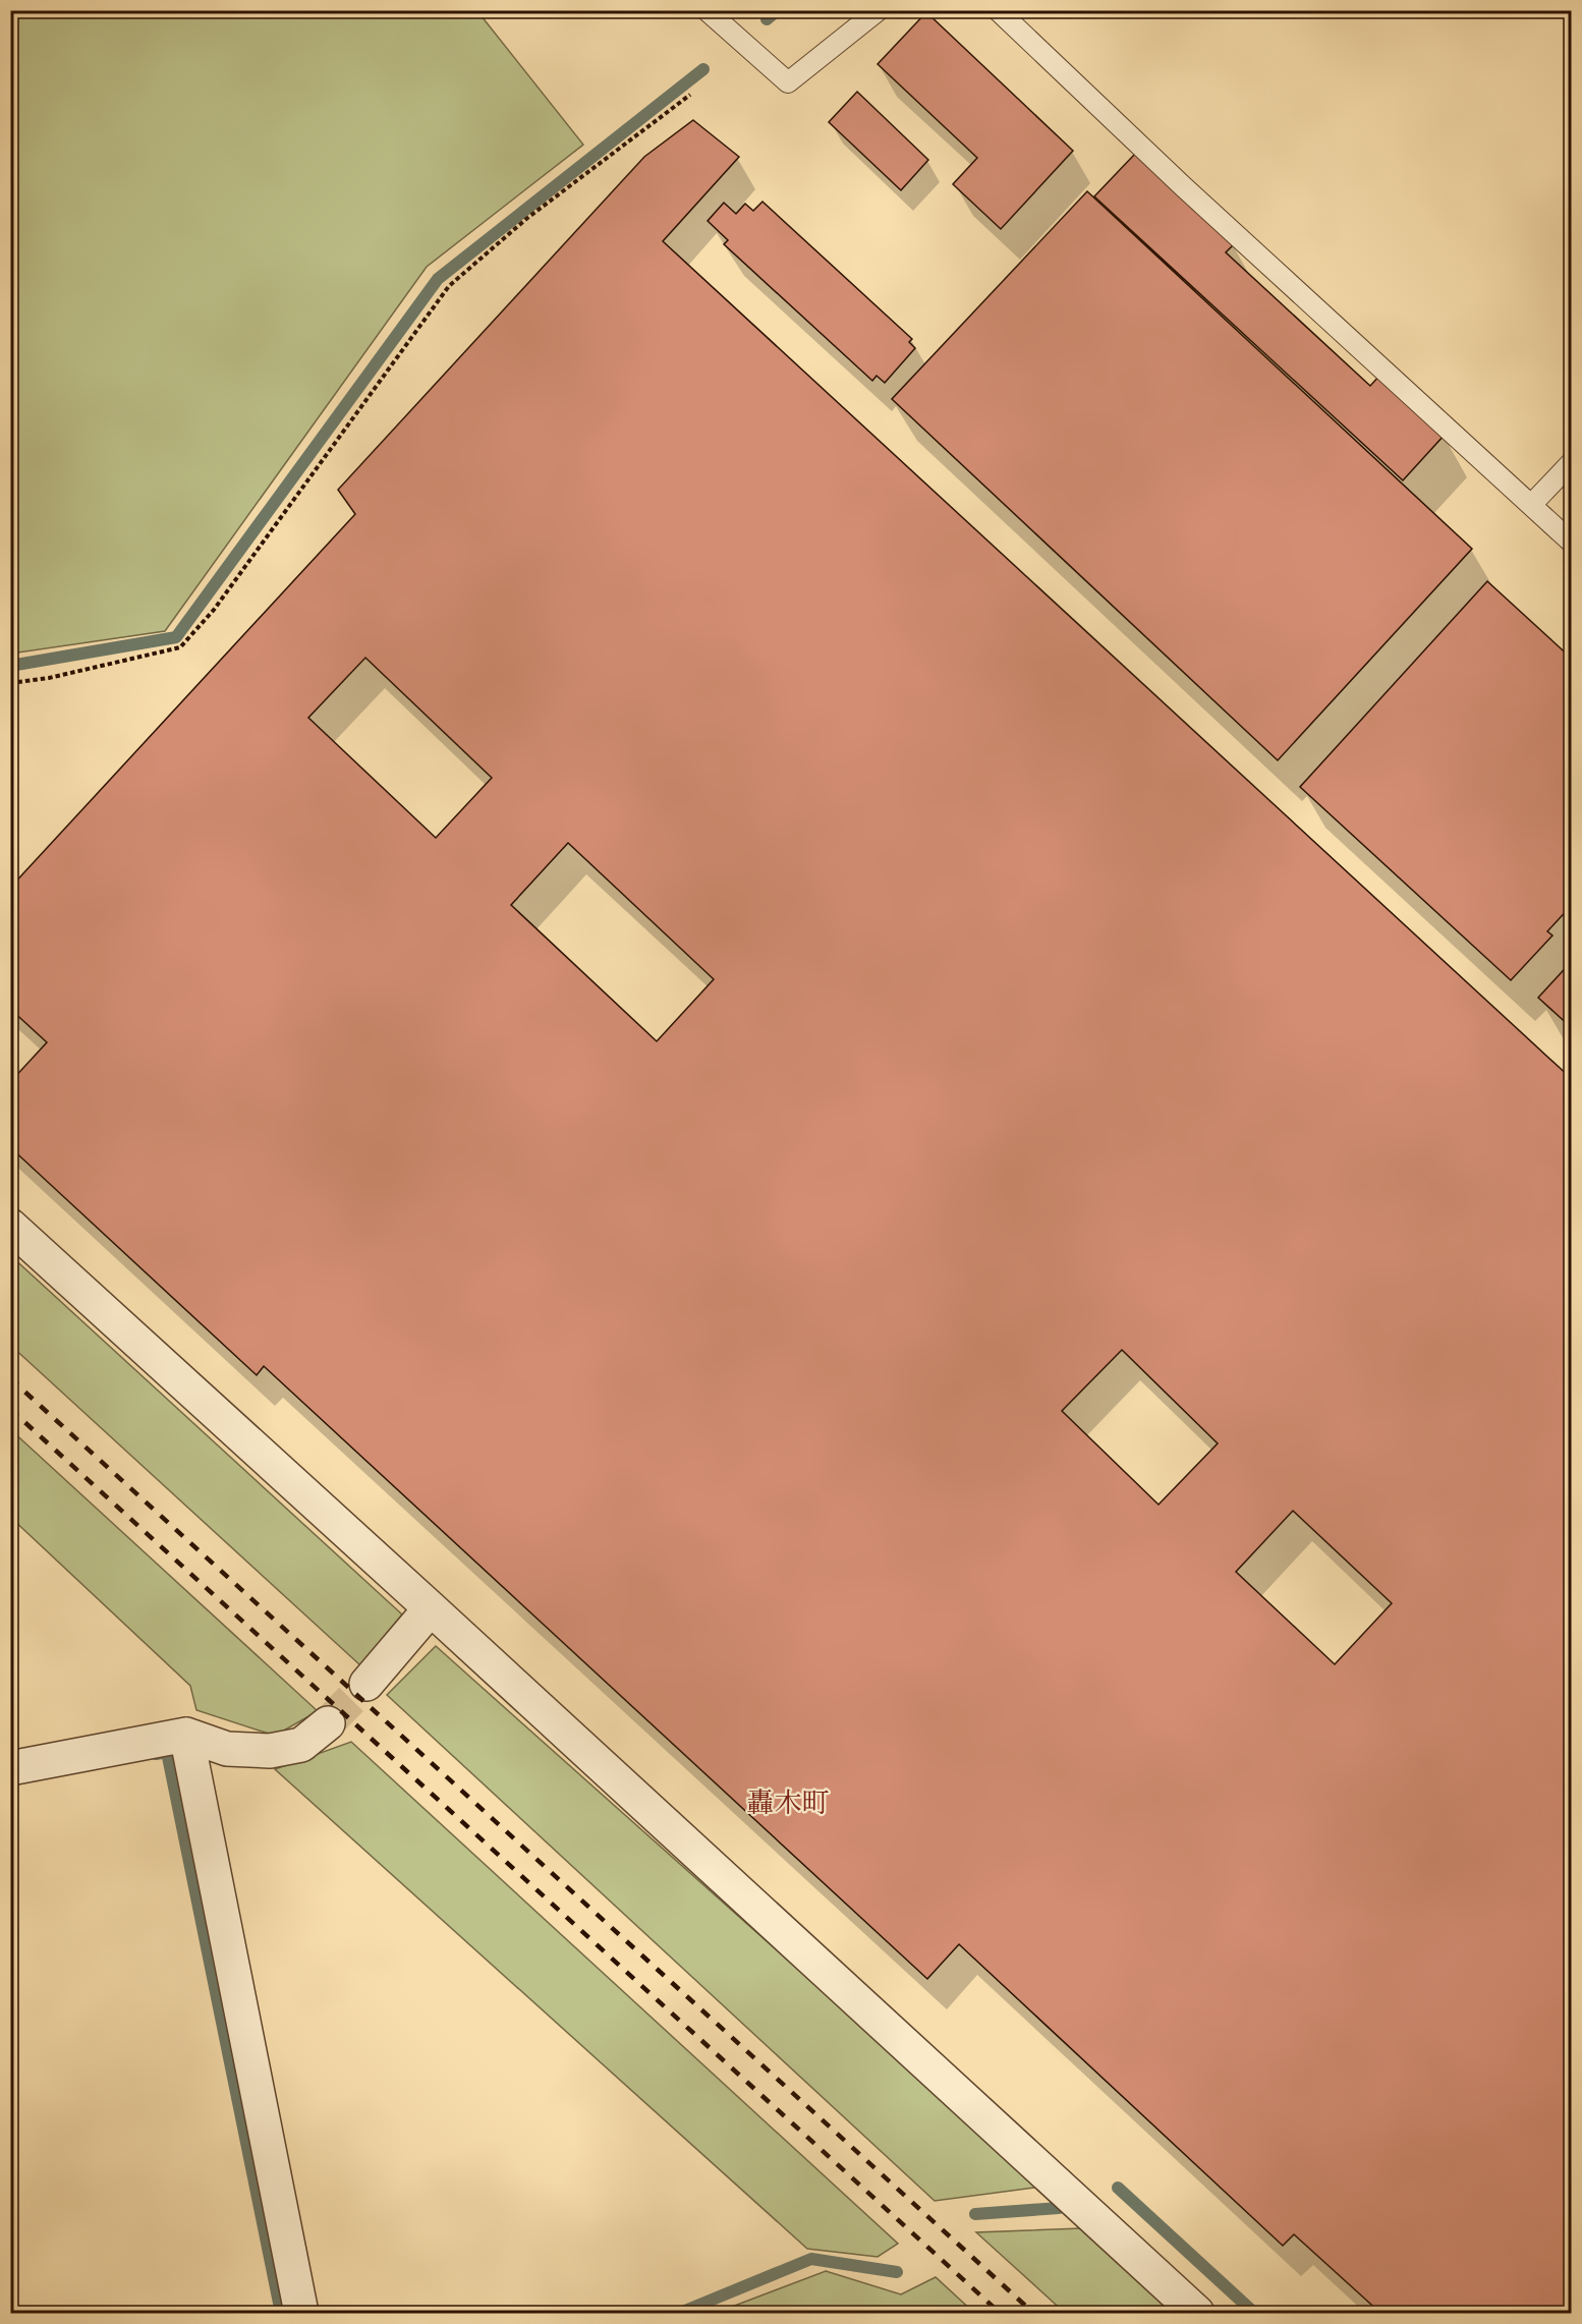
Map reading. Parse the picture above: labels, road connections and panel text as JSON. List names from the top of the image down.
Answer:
{
  "districts": ["轟木町"]
}
